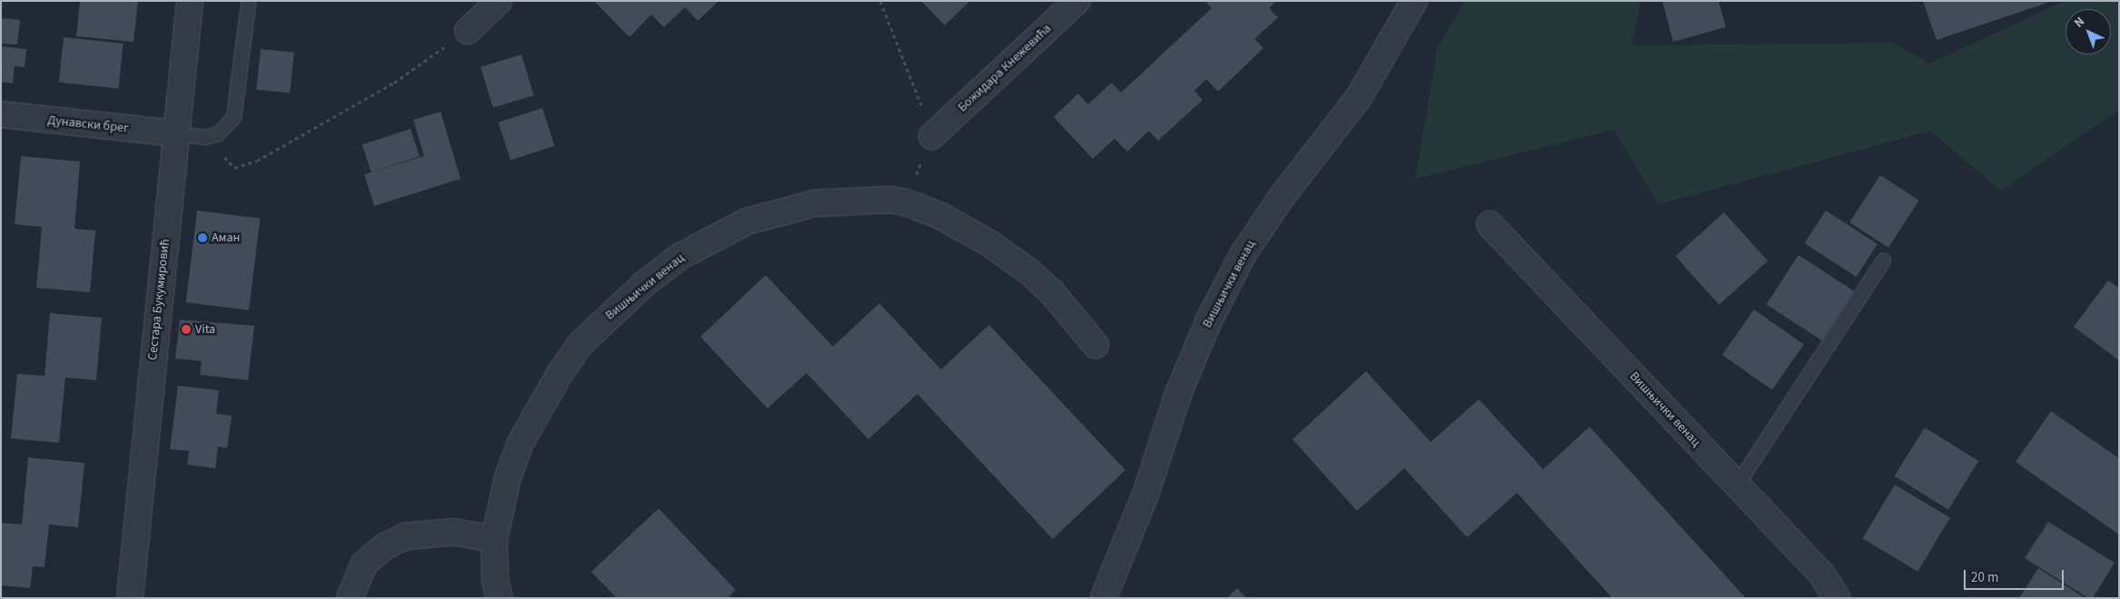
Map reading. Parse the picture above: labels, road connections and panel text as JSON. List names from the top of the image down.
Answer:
{
  "streets": {
    "street": [
      "Божидара Кнежевића",
      "Дунавски брег",
      "Вишњички венац",
      "Сестара Букумировић"
    ]
  },
  "crossings": [
    ["Дунавски брег", "Сестара Букумировић"]
  ],
  "places": ["Аман", "Vita"],
  "scale_bar": "20 m",
  "north": "top left"
}
